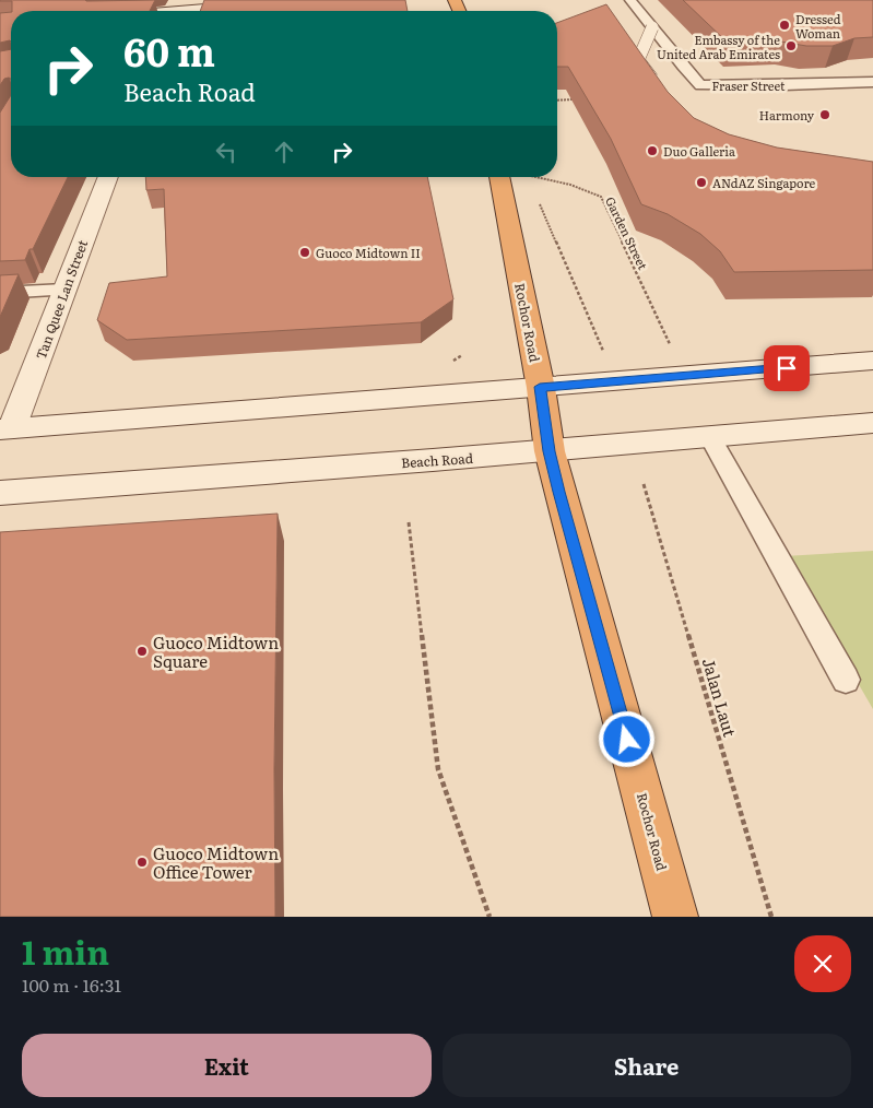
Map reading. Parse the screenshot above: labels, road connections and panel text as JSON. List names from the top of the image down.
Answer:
{
  "streets": {
    "highway": ["Rochor Road"],
    "main road": ["Tan Quee Lan Street", "Beach Road"],
    "lane": ["Fraser Street"],
    "path": ["Garden Street", "Jalan Laut"]
  },
  "crossings": [
    ["Rochor Road", "Beach Road"]
  ],
  "places": [
    "Dressed Woman",
    "Embassy of the United Arab Emirates",
    "Harmony",
    "Duo Galleria",
    "ANdAZ Singapore",
    "Guoco Midtown II",
    "Guoco Midtown Square",
    "Guoco Midtown Office Tower"
  ],
  "page": {
    "turn": ["60 m", "Beach Road"],
    "heading": ["1 min", "100 m · 16:31"],
    "buttons": ["Exit", "Share"]
  }
}
